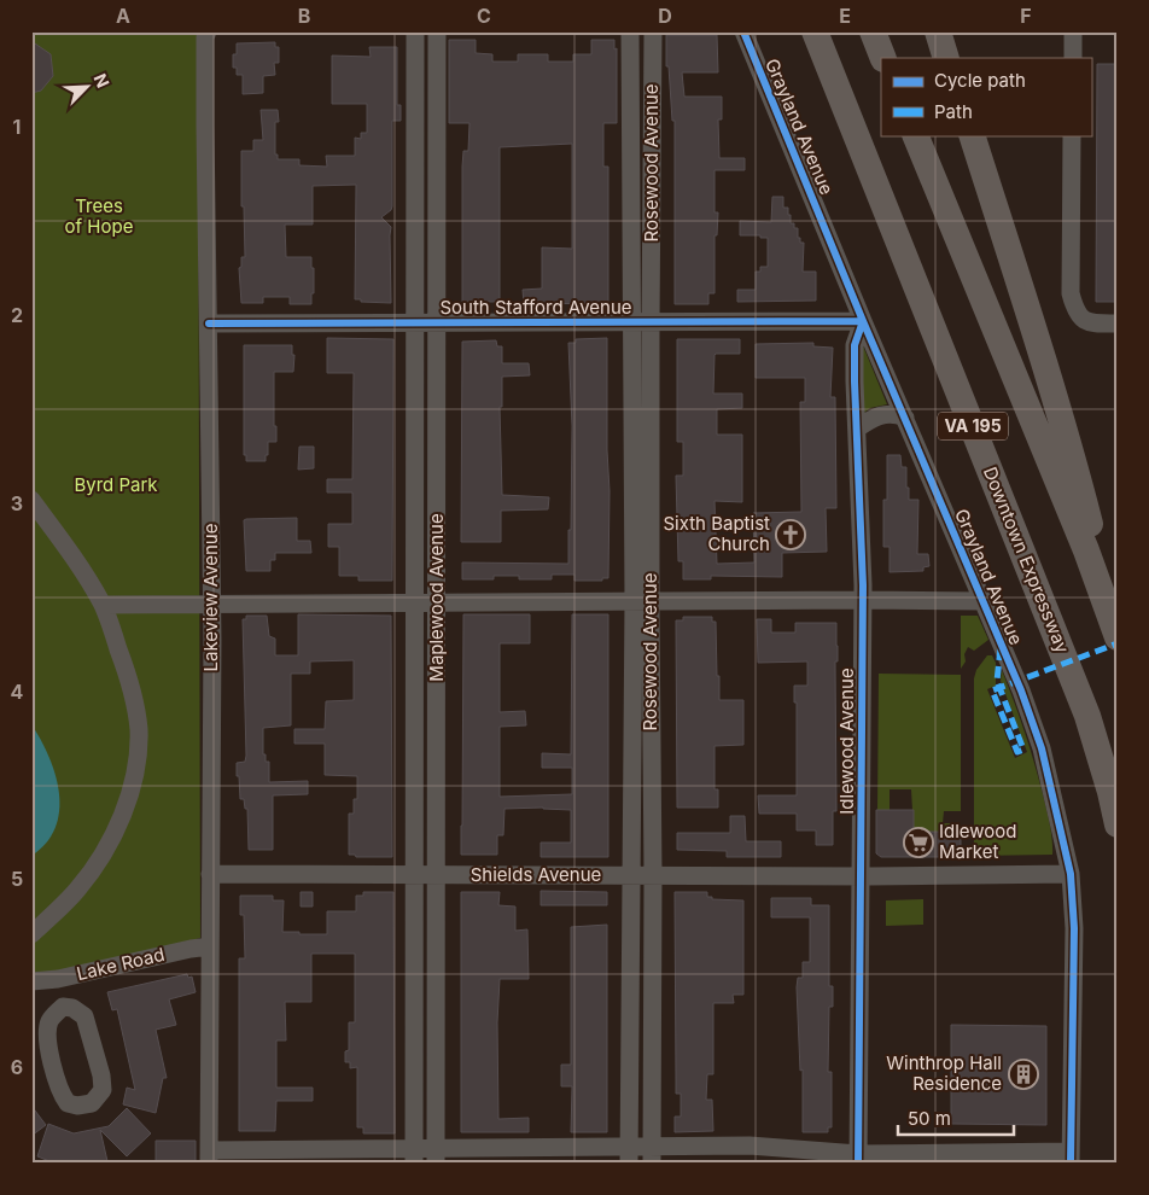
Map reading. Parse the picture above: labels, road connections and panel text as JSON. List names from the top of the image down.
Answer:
{
  "streets": {
    "highway": ["VA 195", "Downtown Expressway"],
    "street": [
      "Grayland Avenue",
      "Rosewood Avenue",
      "South Stafford Avenue",
      "Lakeview Avenue",
      "Maplewood Avenue",
      "Idlewood Avenue",
      "Shields Avenue",
      "Lake Road"
    ]
  },
  "crossings": [
    ["Grayland Avenue", "South Stafford Avenue"],
    ["Grayland Avenue", "Idlewood Avenue"],
    ["Grayland Avenue", "Shields Avenue"],
    ["Rosewood Avenue", "South Stafford Avenue"],
    ["Rosewood Avenue", "Shields Avenue"],
    ["South Stafford Avenue", "Lakeview Avenue"],
    ["South Stafford Avenue", "Maplewood Avenue"],
    ["South Stafford Avenue", "Idlewood Avenue"],
    ["Lakeview Avenue", "Shields Avenue"],
    ["Lakeview Avenue", "Lake Road"],
    ["Maplewood Avenue", "Shields Avenue"],
    ["Idlewood Avenue", "Shields Avenue"]
  ],
  "parks": ["Trees of Hope", "Byrd Park"],
  "places": {
    "church": ["Sixth Baptist Church"],
    "supermarket": ["Idlewood Market"],
    "building": ["Winthrop Hall Residence"]
  },
  "legend": ["Cycle path", "Path"],
  "scale_bar": "50 m",
  "north": "top right",
  "grid": {
    "columns": [
      "A",
      "B",
      "C",
      "D",
      "E",
      "F"
    ],
    "rows": [
      "1",
      "2",
      "3",
      "4",
      "5",
      "6"
    ]
  }
}
